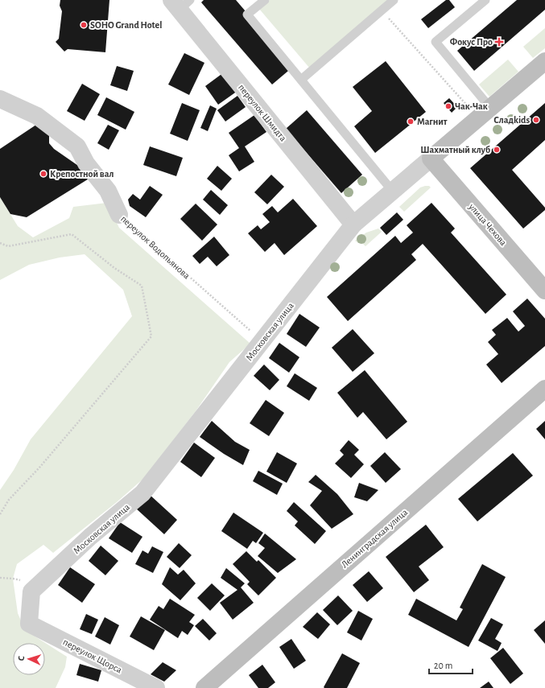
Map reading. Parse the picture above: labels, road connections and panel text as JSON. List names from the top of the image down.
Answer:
{
  "streets": {
    "street": [
      "переулок Шмидта",
      "улица Чехова",
      "переулок Водопьянова",
      "Московская улица",
      "Ленинградская улица",
      "переулок Щорса"
    ]
  },
  "crossings": [
    ["переулок Шмидта", "Московская улица"],
    ["улица Чехова", "Московская улица"],
    ["переулок Водопьянова", "Московская улица"],
    ["Московская улица", "переулок Щорса"]
  ],
  "places": {
    "other": [
      "SOHO Grand Hotel",
      "Чак-Чак",
      "Сладkids",
      "Магнит",
      "Шахматный клуб",
      "Крепостной вал"
    ],
    "health": ["Фокус Про"]
  },
  "scale_bar": "20 m",
  "north": "left"
}
